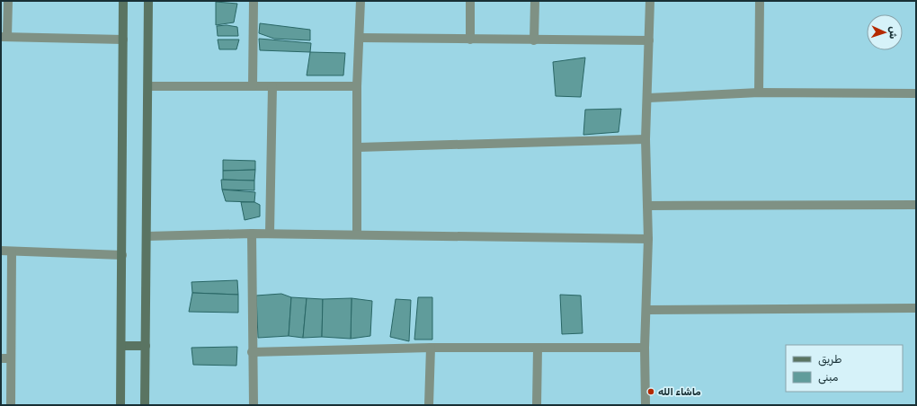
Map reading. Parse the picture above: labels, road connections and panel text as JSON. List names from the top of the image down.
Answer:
{
  "places": ["ماشاء الله"],
  "legend": ["طريق", "مبنى"],
  "north": "right"
}
